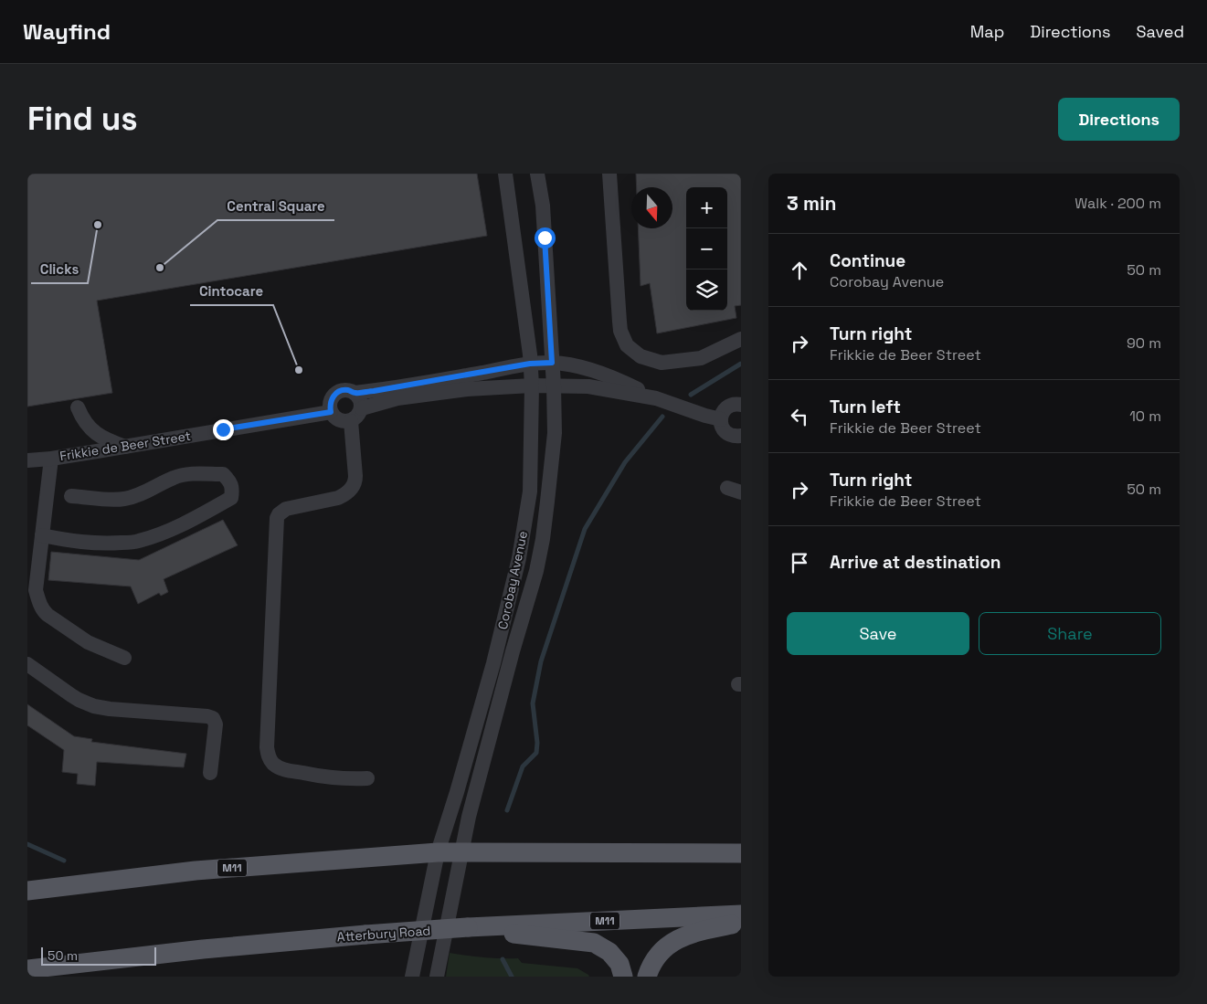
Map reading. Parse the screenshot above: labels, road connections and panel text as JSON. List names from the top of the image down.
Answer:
{
  "streets": {
    "main road": ["M11", "Atterbury Road"],
    "street": ["Frikkie de Beer Street", "Corobay Avenue"]
  },
  "crossings": [
    ["Corobay Avenue", "M11"]
  ],
  "places": ["Clicks", "Central Square", "Cintocare"],
  "scale_bar": "50 m",
  "north": "bottom",
  "page": {
    "header": "Wayfind",
    "nav": ["Map", "Directions", "Saved"],
    "buttons": [
      "Directions",
      ["Save", "Share"]
    ],
    "title": "Find us",
    "heading": ["3 min", "Walk · 200 m"],
    "map_buttons": ["+", "−"],
    "list": [
      ["Continue", "Corobay Avenue", "50 m"],
      ["Turn right", "Frikkie de Beer Street", "90 m"],
      ["Turn left", "Frikkie de Beer Street", "10 m"],
      ["Turn right", "Frikkie de Beer Street", "50 m"],
      "Arrive at destination"
    ],
    "scale": "50 m"
  }
}
